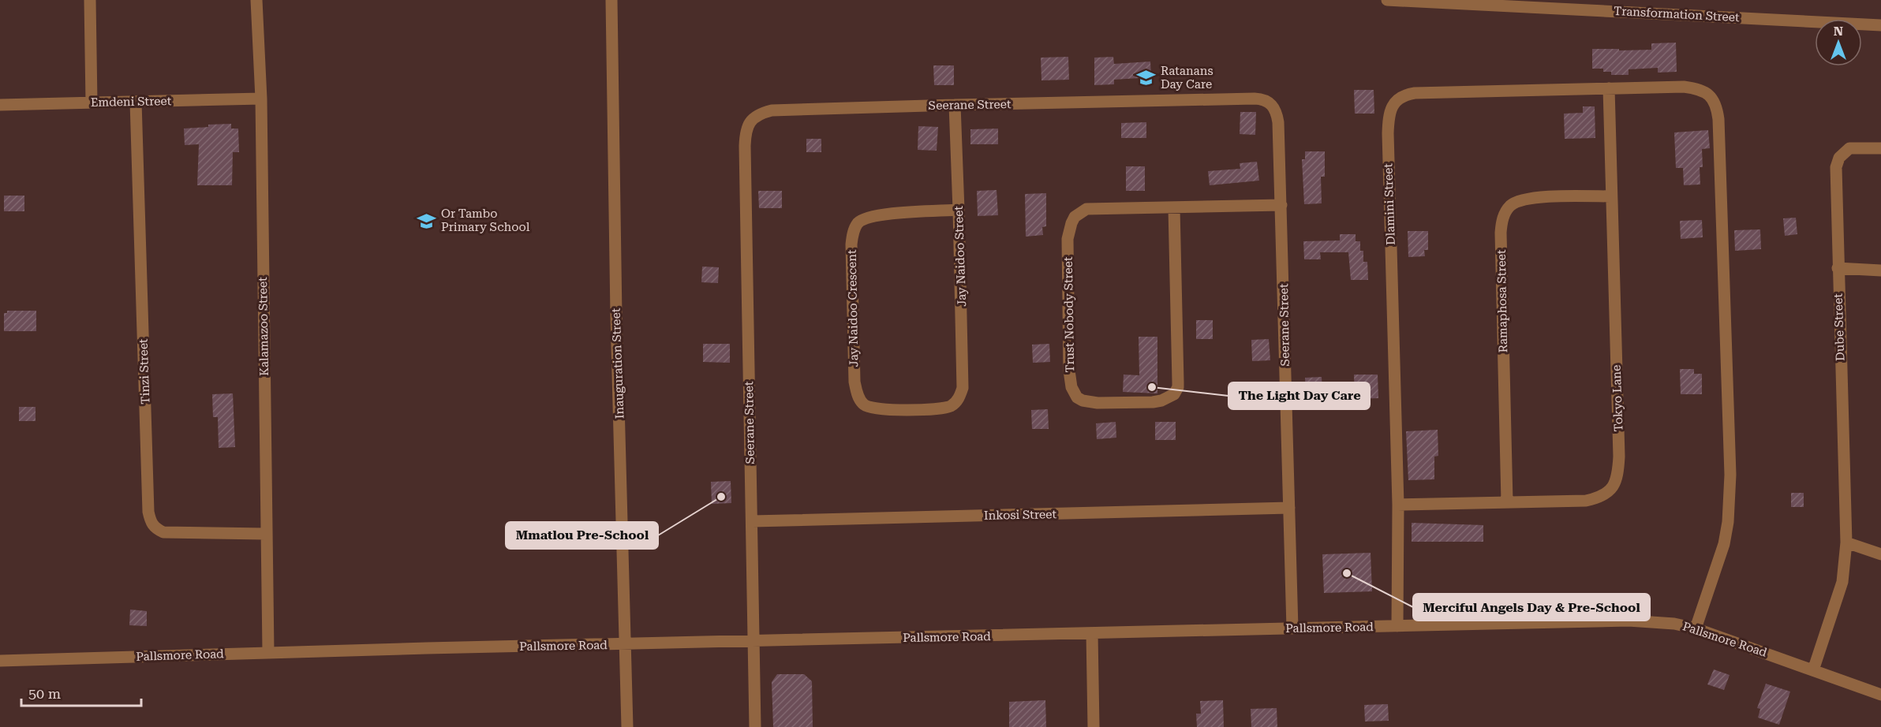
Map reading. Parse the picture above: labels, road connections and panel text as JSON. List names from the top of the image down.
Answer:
{
  "streets": {
    "street": [
      "Transformation Street",
      "Emdeni Street",
      "Seerane Street",
      "Dlamini Street",
      "Jay Naidoo Street",
      "Ramaphosa Street",
      "Jay Naidoo Crescent",
      "Trust Nobody Street",
      "Kalamazoo Street",
      "Dube Street",
      "Inauguration Street",
      "Tinzi Street",
      "Tokyo Lane",
      "Inkosi Street",
      "Pallsmore Road"
    ]
  },
  "crossings": [
    ["Emdeni Street", "Kalamazoo Street"],
    ["Emdeni Street", "Tinzi Street"],
    ["Seerane Street", "Jay Naidoo Street"],
    ["Seerane Street", "Trust Nobody Street"],
    ["Seerane Street", "Inkosi Street"],
    ["Seerane Street", "Pallsmore Road"],
    ["Dlamini Street", "Tokyo Lane"],
    ["Dlamini Street", "Pallsmore Road"],
    ["Jay Naidoo Street", "Jay Naidoo Crescent"],
    ["Ramaphosa Street", "Tokyo Lane"],
    ["Kalamazoo Street", "Tinzi Street"],
    ["Kalamazoo Street", "Pallsmore Road"],
    ["Dube Street", "Pallsmore Road"],
    ["Inauguration Street", "Pallsmore Road"]
  ],
  "places": {
    "school or university": ["Ratanans Day Care", "Or Tambo Primary School"],
    "other": ["The Light Day Care", "Mmatlou Pre-School", "Merciful Angels Day & Pre-School"]
  },
  "scale_bar": "50 m",
  "north": "top"
}
